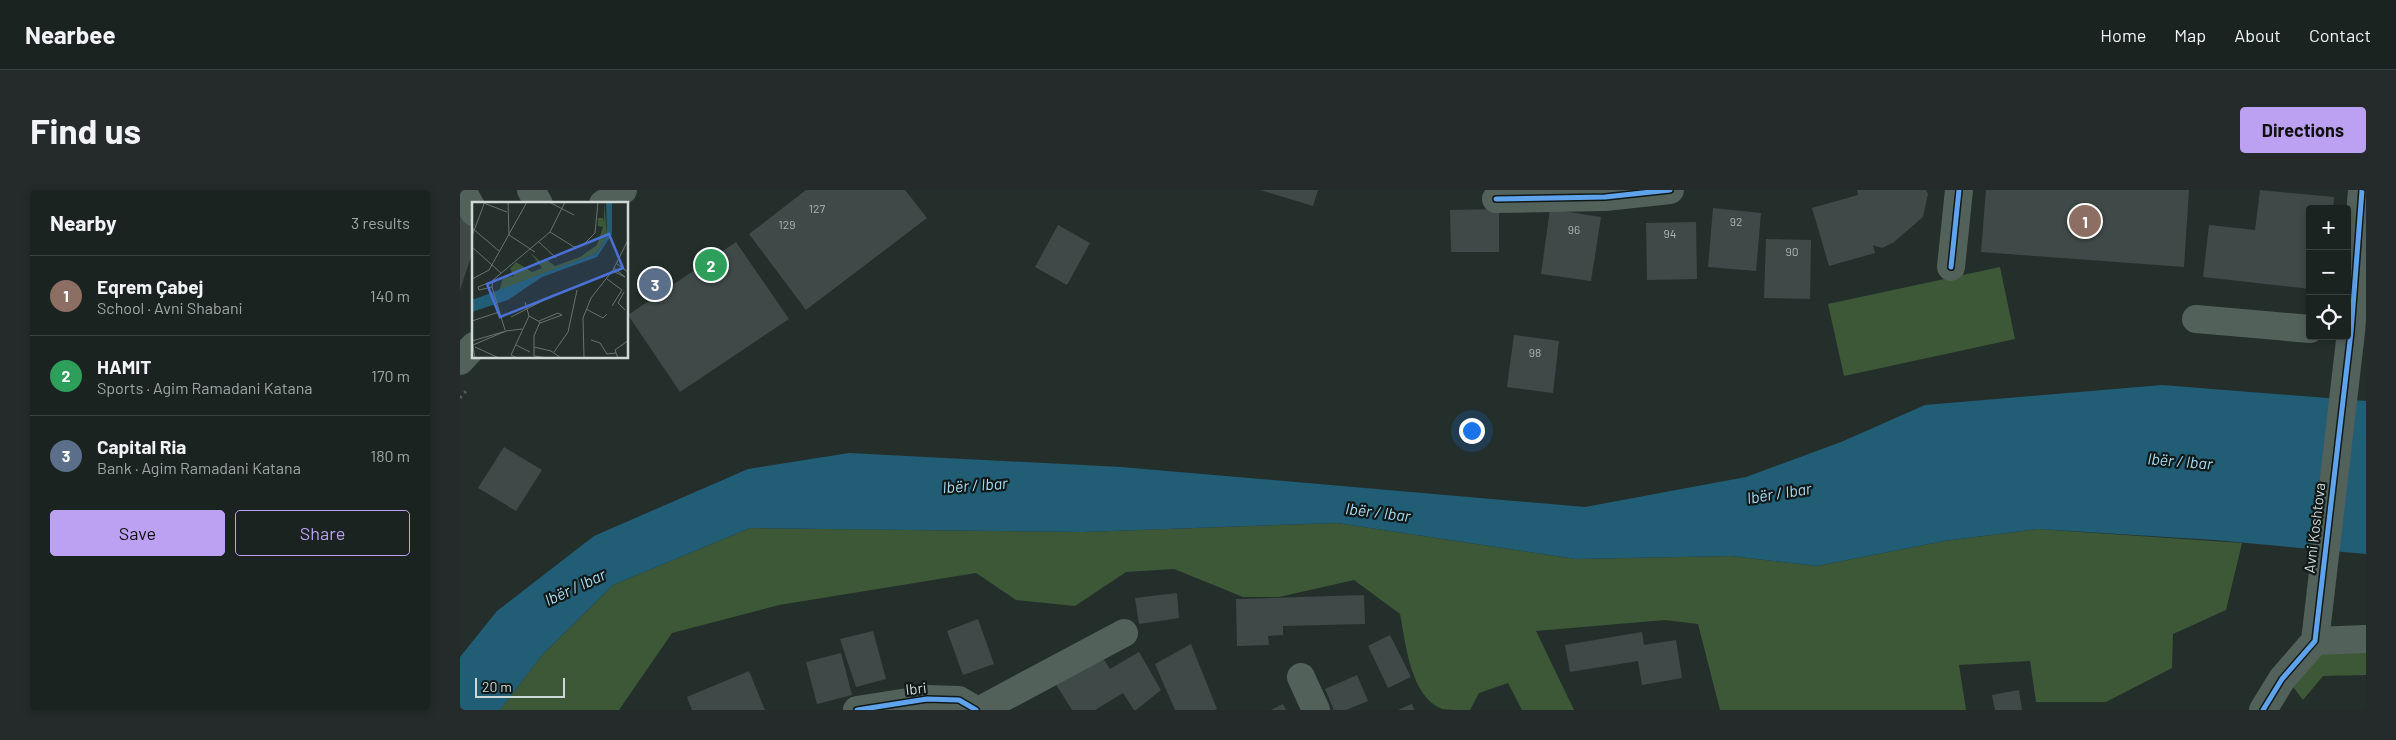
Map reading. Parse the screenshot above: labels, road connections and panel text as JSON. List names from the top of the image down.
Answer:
{
  "streets": {
    "street": ["Avni Koshtova", "Ibri"]
  },
  "water": ["Ibër / Ibar"],
  "house_numbers": [
    "127",
    "92",
    "129",
    "96",
    "94",
    "90",
    "98"
  ],
  "scale_bar": "20 m",
  "page": {
    "header": "Nearbee",
    "nav": [
      "Home",
      "Map",
      "About",
      "Contact"
    ],
    "buttons": [
      "Directions",
      ["Save", "Share"]
    ],
    "title": "Find us",
    "heading": ["Nearby", "3 results"],
    "pins": ["1", "2", "3"],
    "map_buttons": ["+", "−"],
    "list": [
      {
        "mark": "1",
        "name": "Eqrem Çabej",
        "note": "School · Avni Shabani",
        "value": "140 m"
      },
      {
        "mark": "2",
        "name": "HAMIT",
        "note": "Sports · Agim Ramadani Katana",
        "value": "170 m"
      },
      {
        "mark": "3",
        "name": "Capital Ria",
        "note": "Bank · Agim Ramadani Katana",
        "value": "180 m"
      }
    ],
    "scale": "20 m"
  }
}
